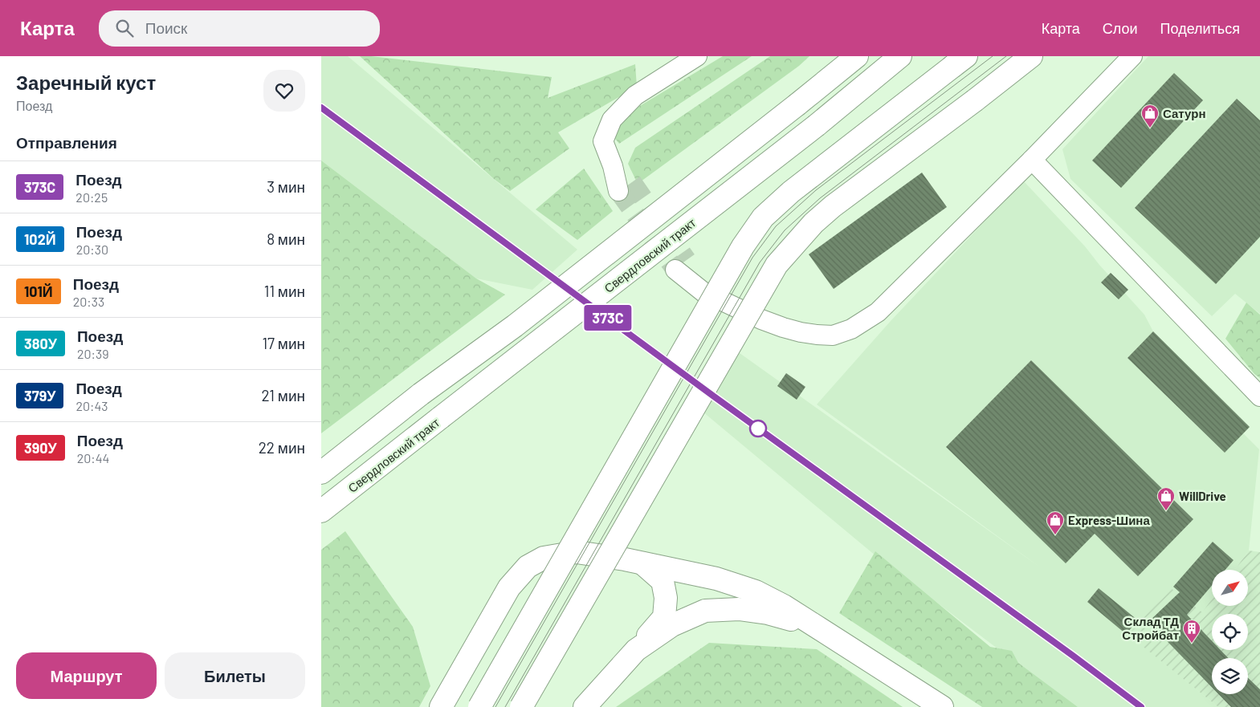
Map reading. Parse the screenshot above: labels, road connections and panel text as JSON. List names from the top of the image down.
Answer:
{
  "streets": {
    "main road": ["Свердловский тракт"]
  },
  "places": {
    "shop": ["Сатурн", "WillDrive", "Express-Шина"],
    "building": ["Склад ТД Стройбат"]
  },
  "north": "top right",
  "page": {
    "header": "Карта",
    "search": "Поиск",
    "nav": ["Карта", "Слои", "Поделиться"],
    "heading": [
      ["Заречный куст", "Поезд"],
      "Отправления"
    ],
    "on_map": "373C",
    "list": [
      {
        "mark": "373C",
        "name": "Поезд",
        "note": "20:25",
        "value": "3 мин"
      },
      {
        "mark": "102Й",
        "name": "Поезд",
        "note": "20:30",
        "value": "8 мин"
      },
      {
        "mark": "101Й",
        "name": "Поезд",
        "note": "20:33",
        "value": "11 мин"
      },
      {
        "mark": "380У",
        "name": "Поезд",
        "note": "20:39",
        "value": "17 мин"
      },
      {
        "mark": "379У",
        "name": "Поезд",
        "note": "20:43",
        "value": "21 мин"
      },
      {
        "mark": "390У",
        "name": "Поезд",
        "note": "20:44",
        "value": "22 мин"
      }
    ],
    "buttons": ["Маршрут", "Билеты"]
  }
}
